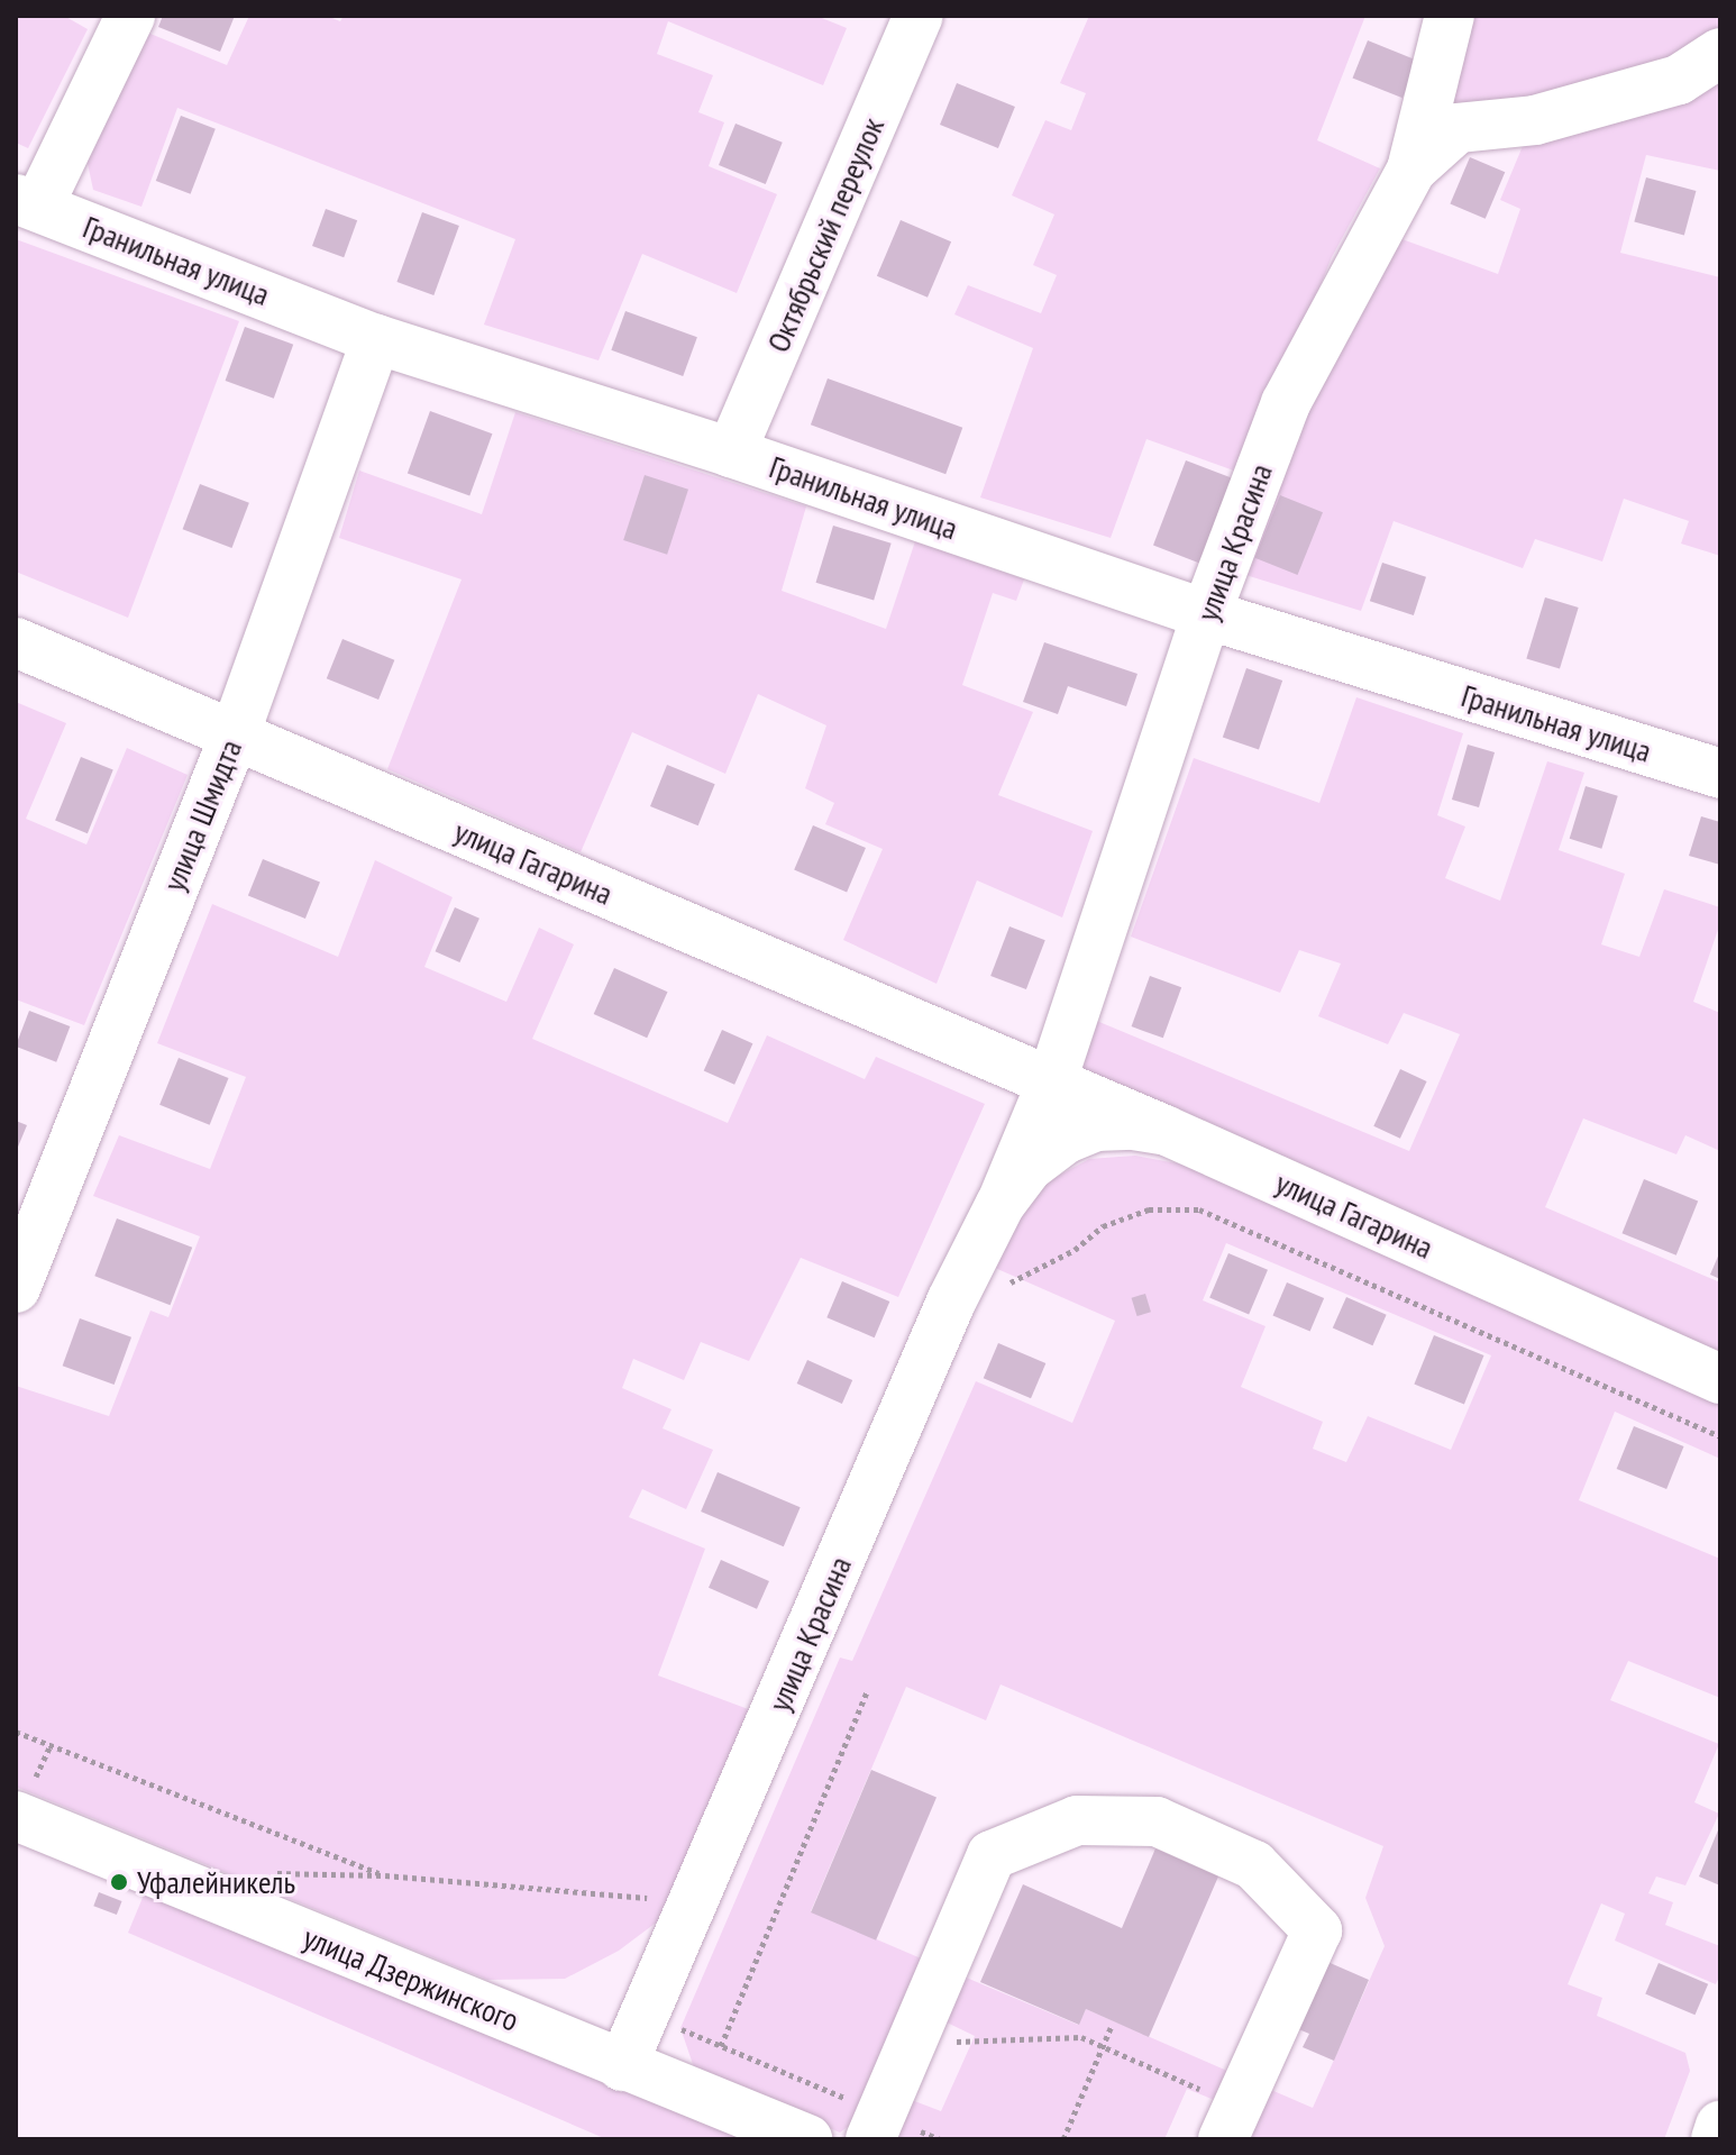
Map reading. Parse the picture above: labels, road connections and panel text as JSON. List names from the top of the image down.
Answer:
{
  "streets": {
    "street": [
      "Октябрьский переулок",
      "Гранильная улица",
      "улица Красина",
      "улица Шмидта",
      "улица Гагарина",
      "улица Дзержинского"
    ]
  },
  "crossings": [
    ["Октябрьский переулок", "Гранильная улица"],
    ["Гранильная улица", "улица Красина"],
    ["Гранильная улица", "улица Шмидта"],
    ["улица Красина", "улица Гагарина"],
    ["улица Красина", "улица Дзержинского"],
    ["улица Шмидта", "улица Гагарина"]
  ],
  "places": ["Уфалейникель"]
}
